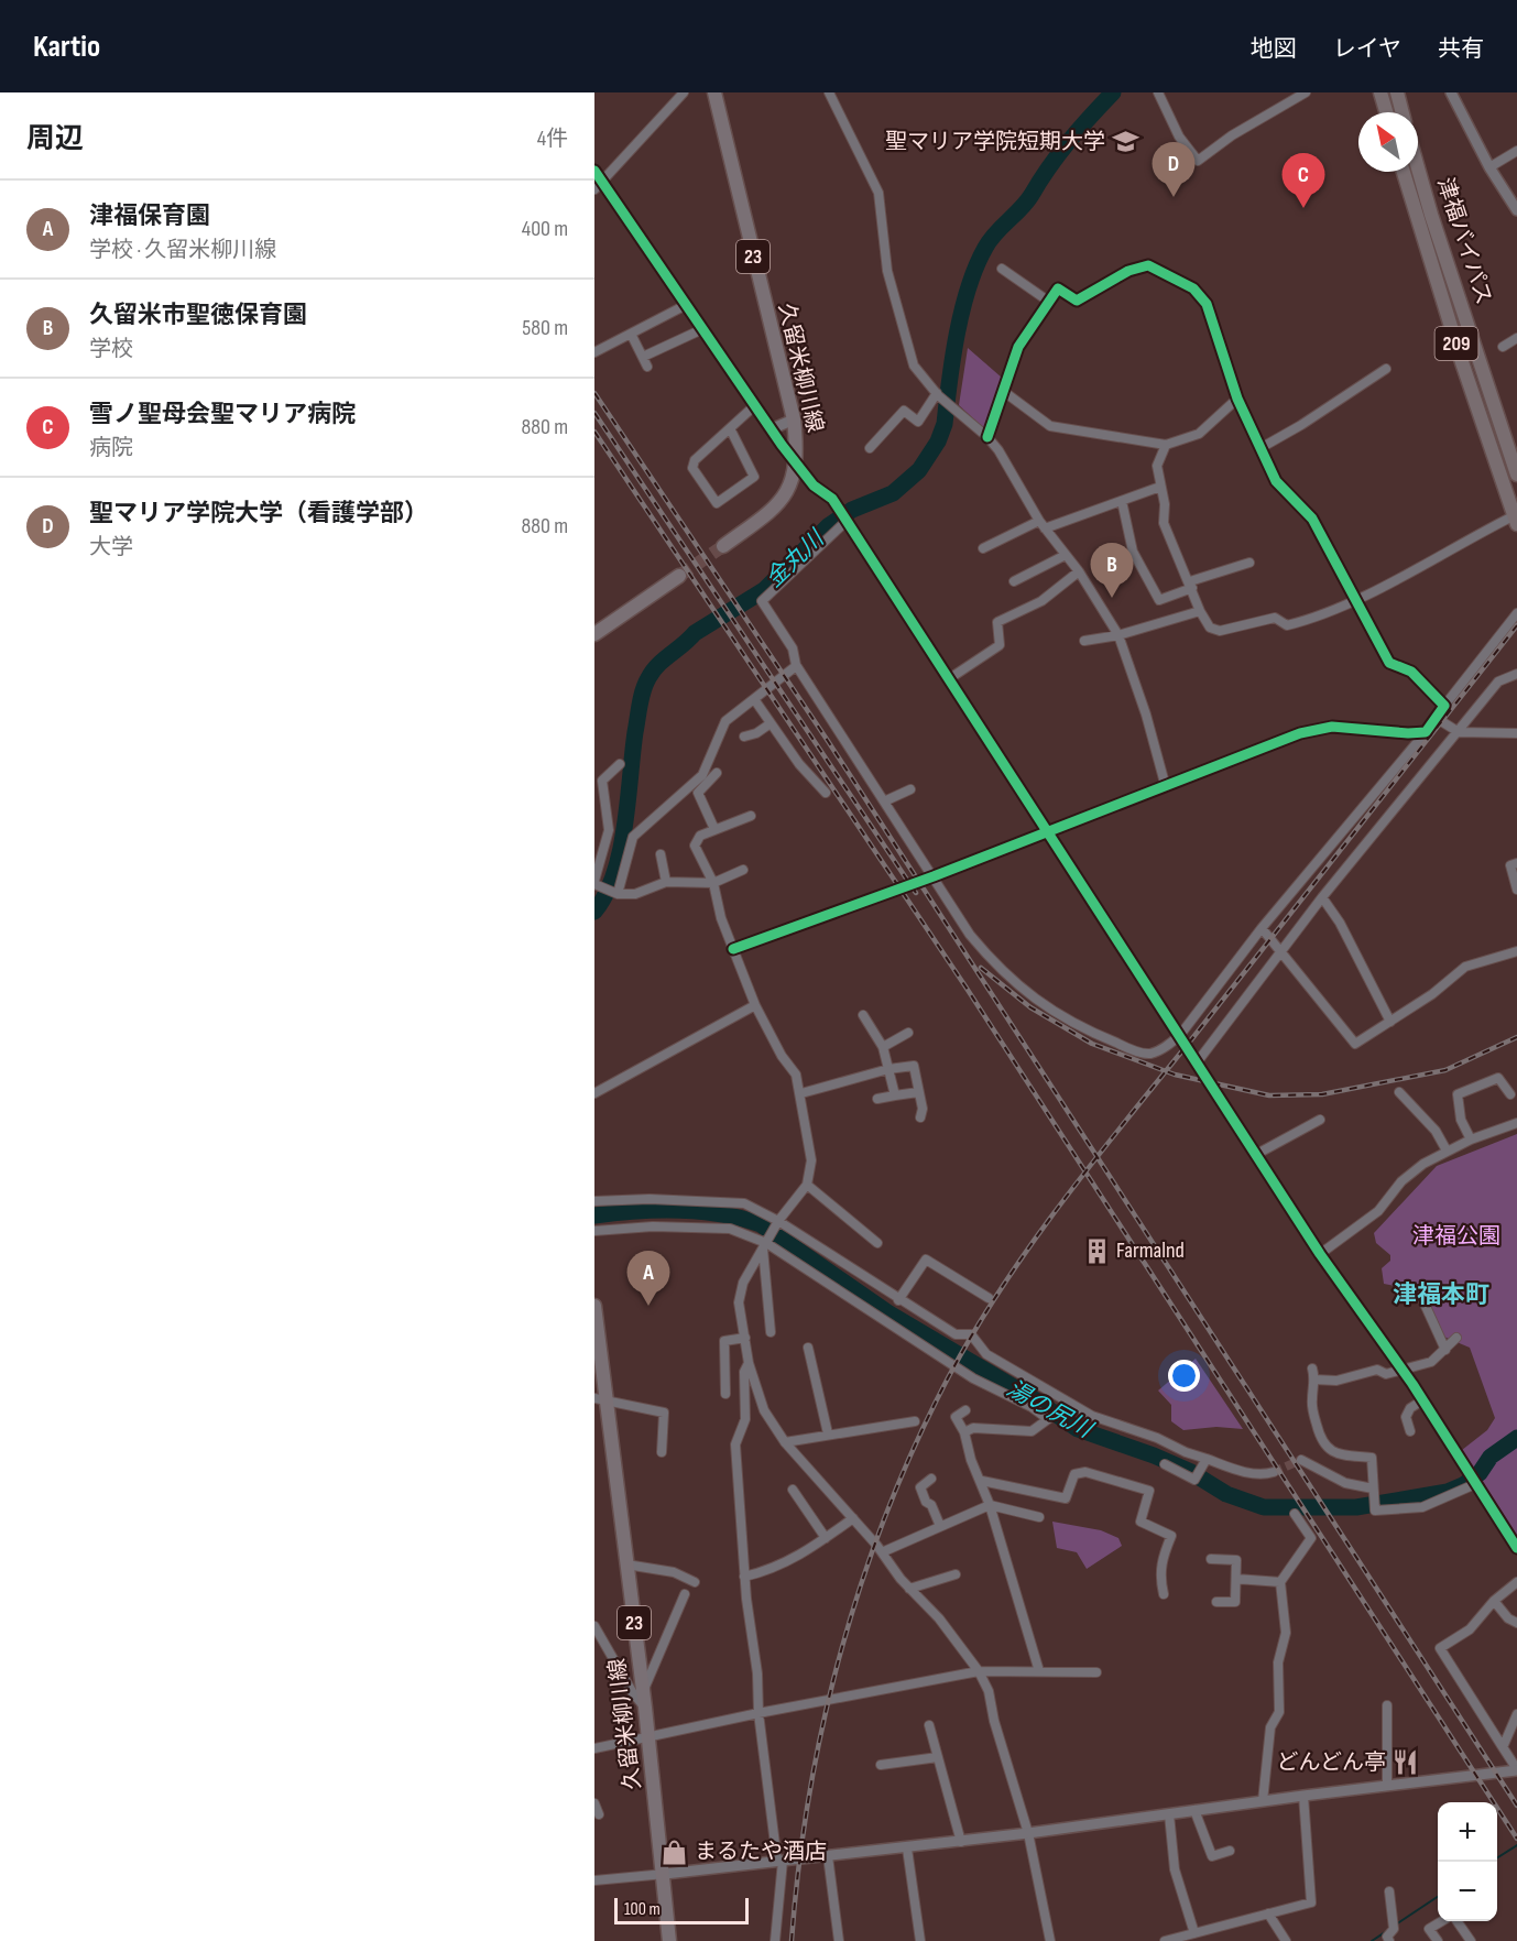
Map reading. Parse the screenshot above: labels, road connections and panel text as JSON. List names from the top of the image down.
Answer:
{
  "streets": {
    "highway": ["津福バイパス", "209"],
    "main road": ["23", "久留米柳川線"]
  },
  "districts": ["津福本町"],
  "water": ["金丸川", "湯の尻川"],
  "parks": ["津福公園"],
  "places": {
    "school or university": ["聖マリア学院短期大学"],
    "building": ["Farmalnd"],
    "restaurant": ["どんどん亭"],
    "shop": ["まるたや酒店"]
  },
  "scale_bar": "100 m",
  "north": "top left",
  "page": {
    "header": "Kartio",
    "nav": ["地図", "レイヤ", "共有"],
    "heading": ["周辺", "4件"],
    "pins": [
      "D",
      "C",
      "B",
      "A"
    ],
    "list": [
      {
        "mark": "A",
        "name": "津福保育園",
        "note": "学校 · 久留米柳川線",
        "value": "400 m"
      },
      {
        "mark": "B",
        "name": "久留米市聖徳保育園",
        "note": "学校",
        "value": "580 m"
      },
      {
        "mark": "C",
        "name": "雪ノ聖母会聖マリア病院",
        "note": "病院",
        "value": "880 m"
      },
      {
        "mark": "D",
        "name": "聖マリア学院大学（看護学部）",
        "note": "大学",
        "value": "880 m"
      }
    ],
    "map_buttons": ["+", "−"],
    "scale": "100 m"
  }
}
